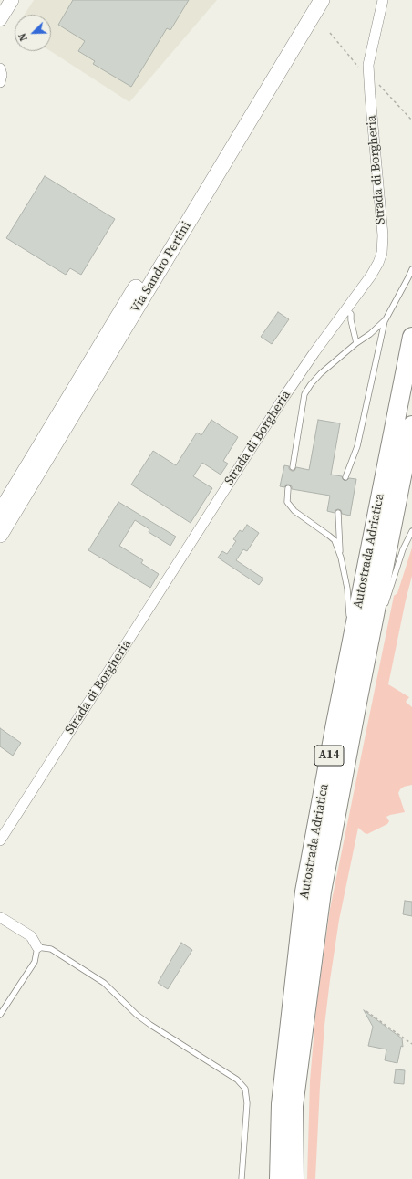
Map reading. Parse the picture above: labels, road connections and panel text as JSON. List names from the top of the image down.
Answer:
{
  "streets": {
    "highway": ["Autostrada Adriatica", "A14"],
    "main road": ["Via Sandro Pertini"],
    "street": ["Strada di Borgheria"]
  },
  "north": "bottom left"
}
